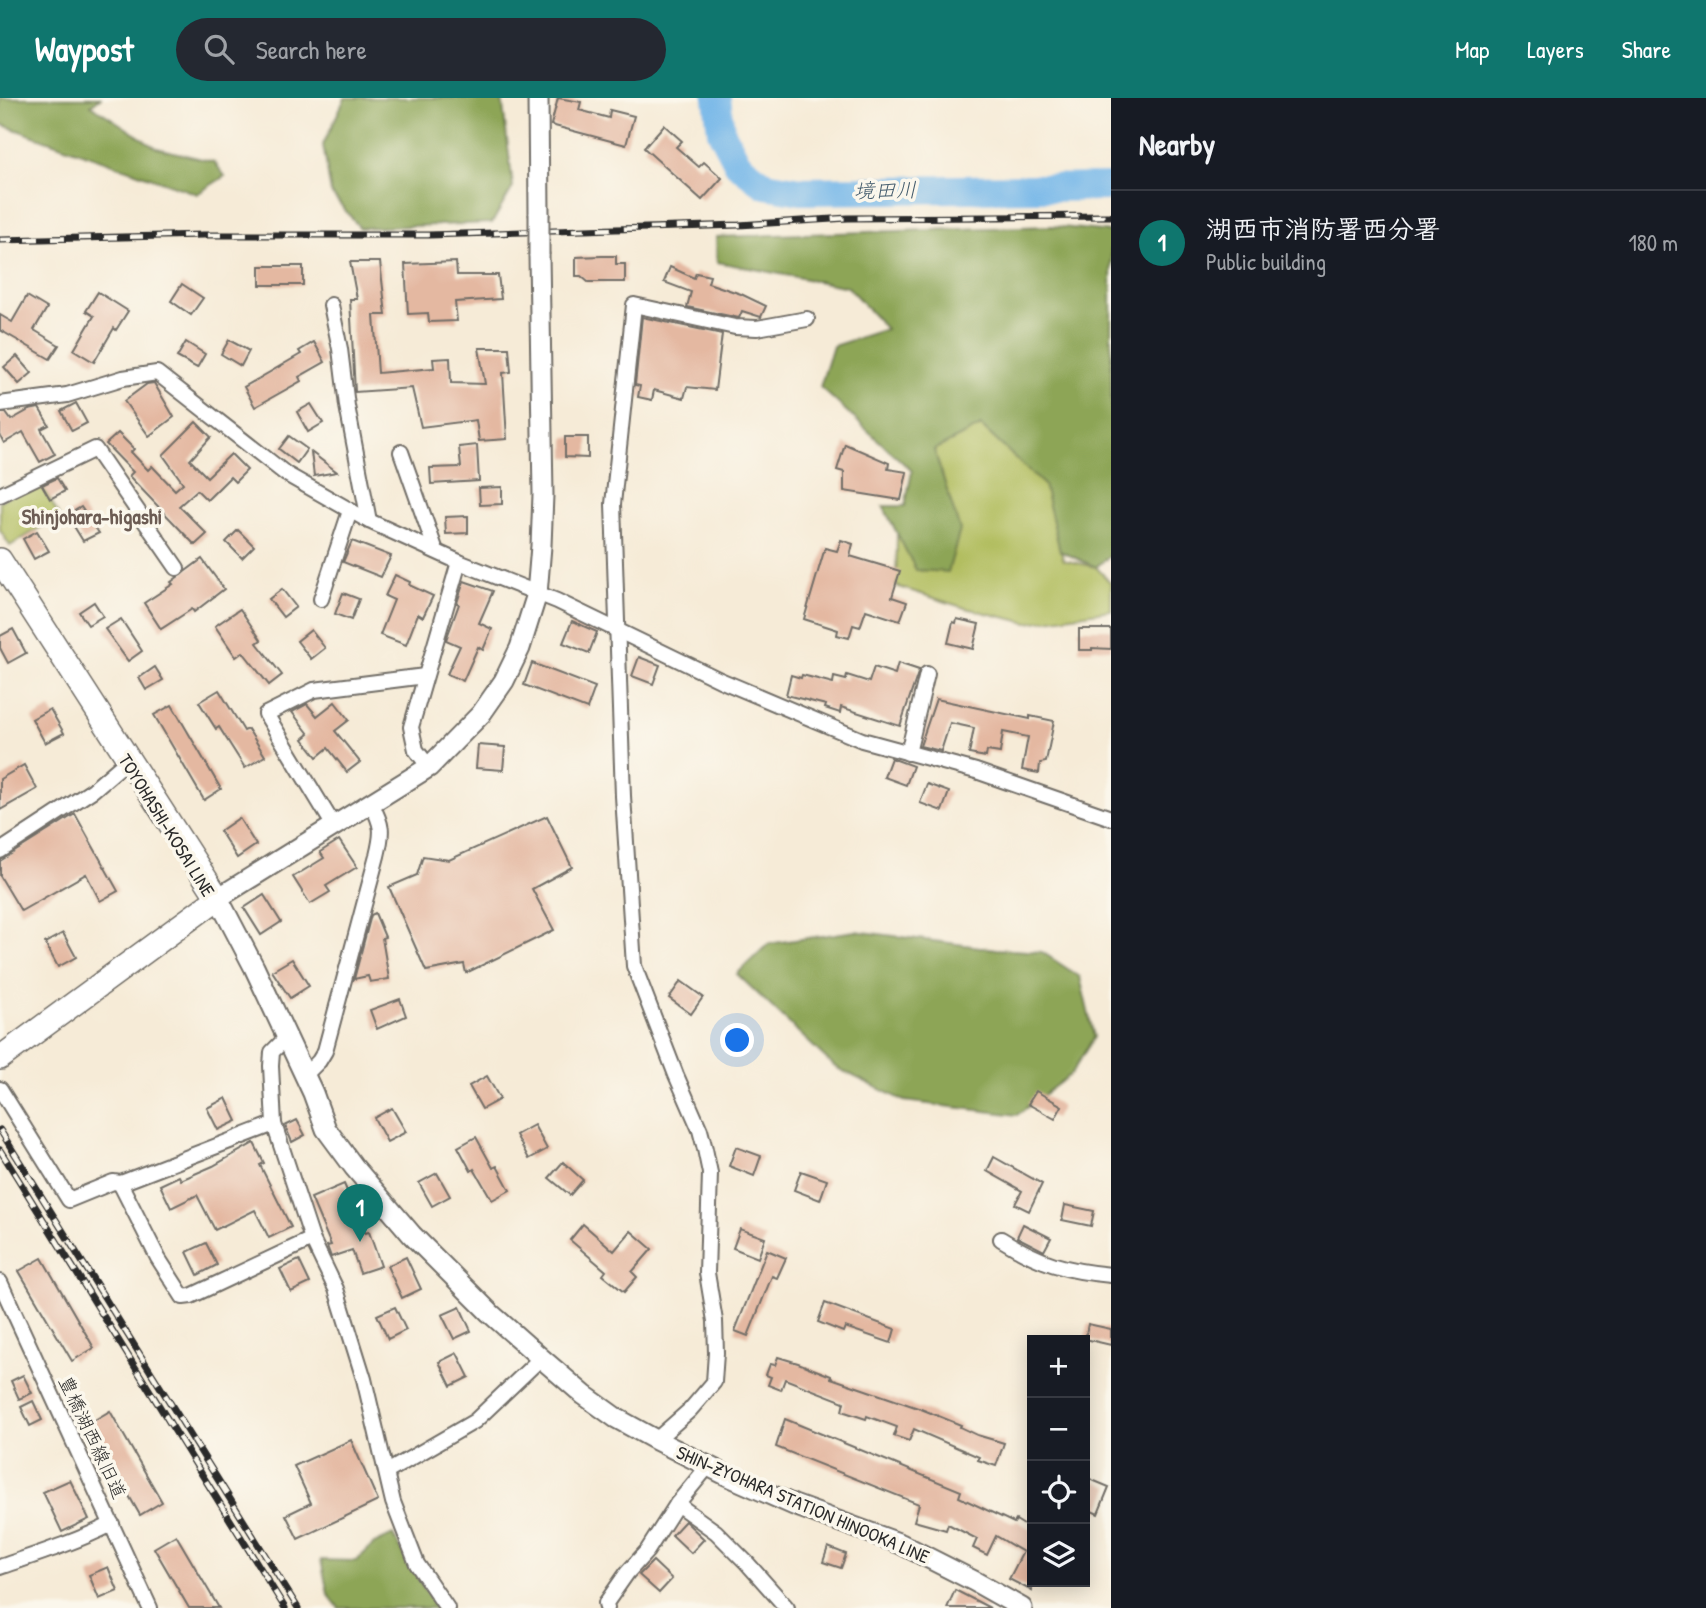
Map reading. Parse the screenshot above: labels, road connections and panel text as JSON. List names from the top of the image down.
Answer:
{
  "streets": {
    "main road": ["TOYOHASHI-KOSAI LINE", "SHIN-ZYOHARA STATION HINOOKA LINE"],
    "street": ["豊橋湖西線旧道"]
  },
  "crossings": [
    ["TOYOHASHI-KOSAI LINE", "SHIN-ZYOHARA STATION HINOOKA LINE"]
  ],
  "districts": ["Shinjohara-higashi"],
  "water": ["境田川"],
  "page": {
    "header": "Waypost",
    "search": "Search here",
    "nav": ["Map", "Layers", "Share"],
    "heading": "Nearby",
    "list": [
      {
        "mark": "1",
        "name": "湖西市消防署西分署",
        "note": "Public building",
        "value": "180 m"
      }
    ],
    "pins": "1",
    "map_buttons": ["+", "−"]
  }
}
